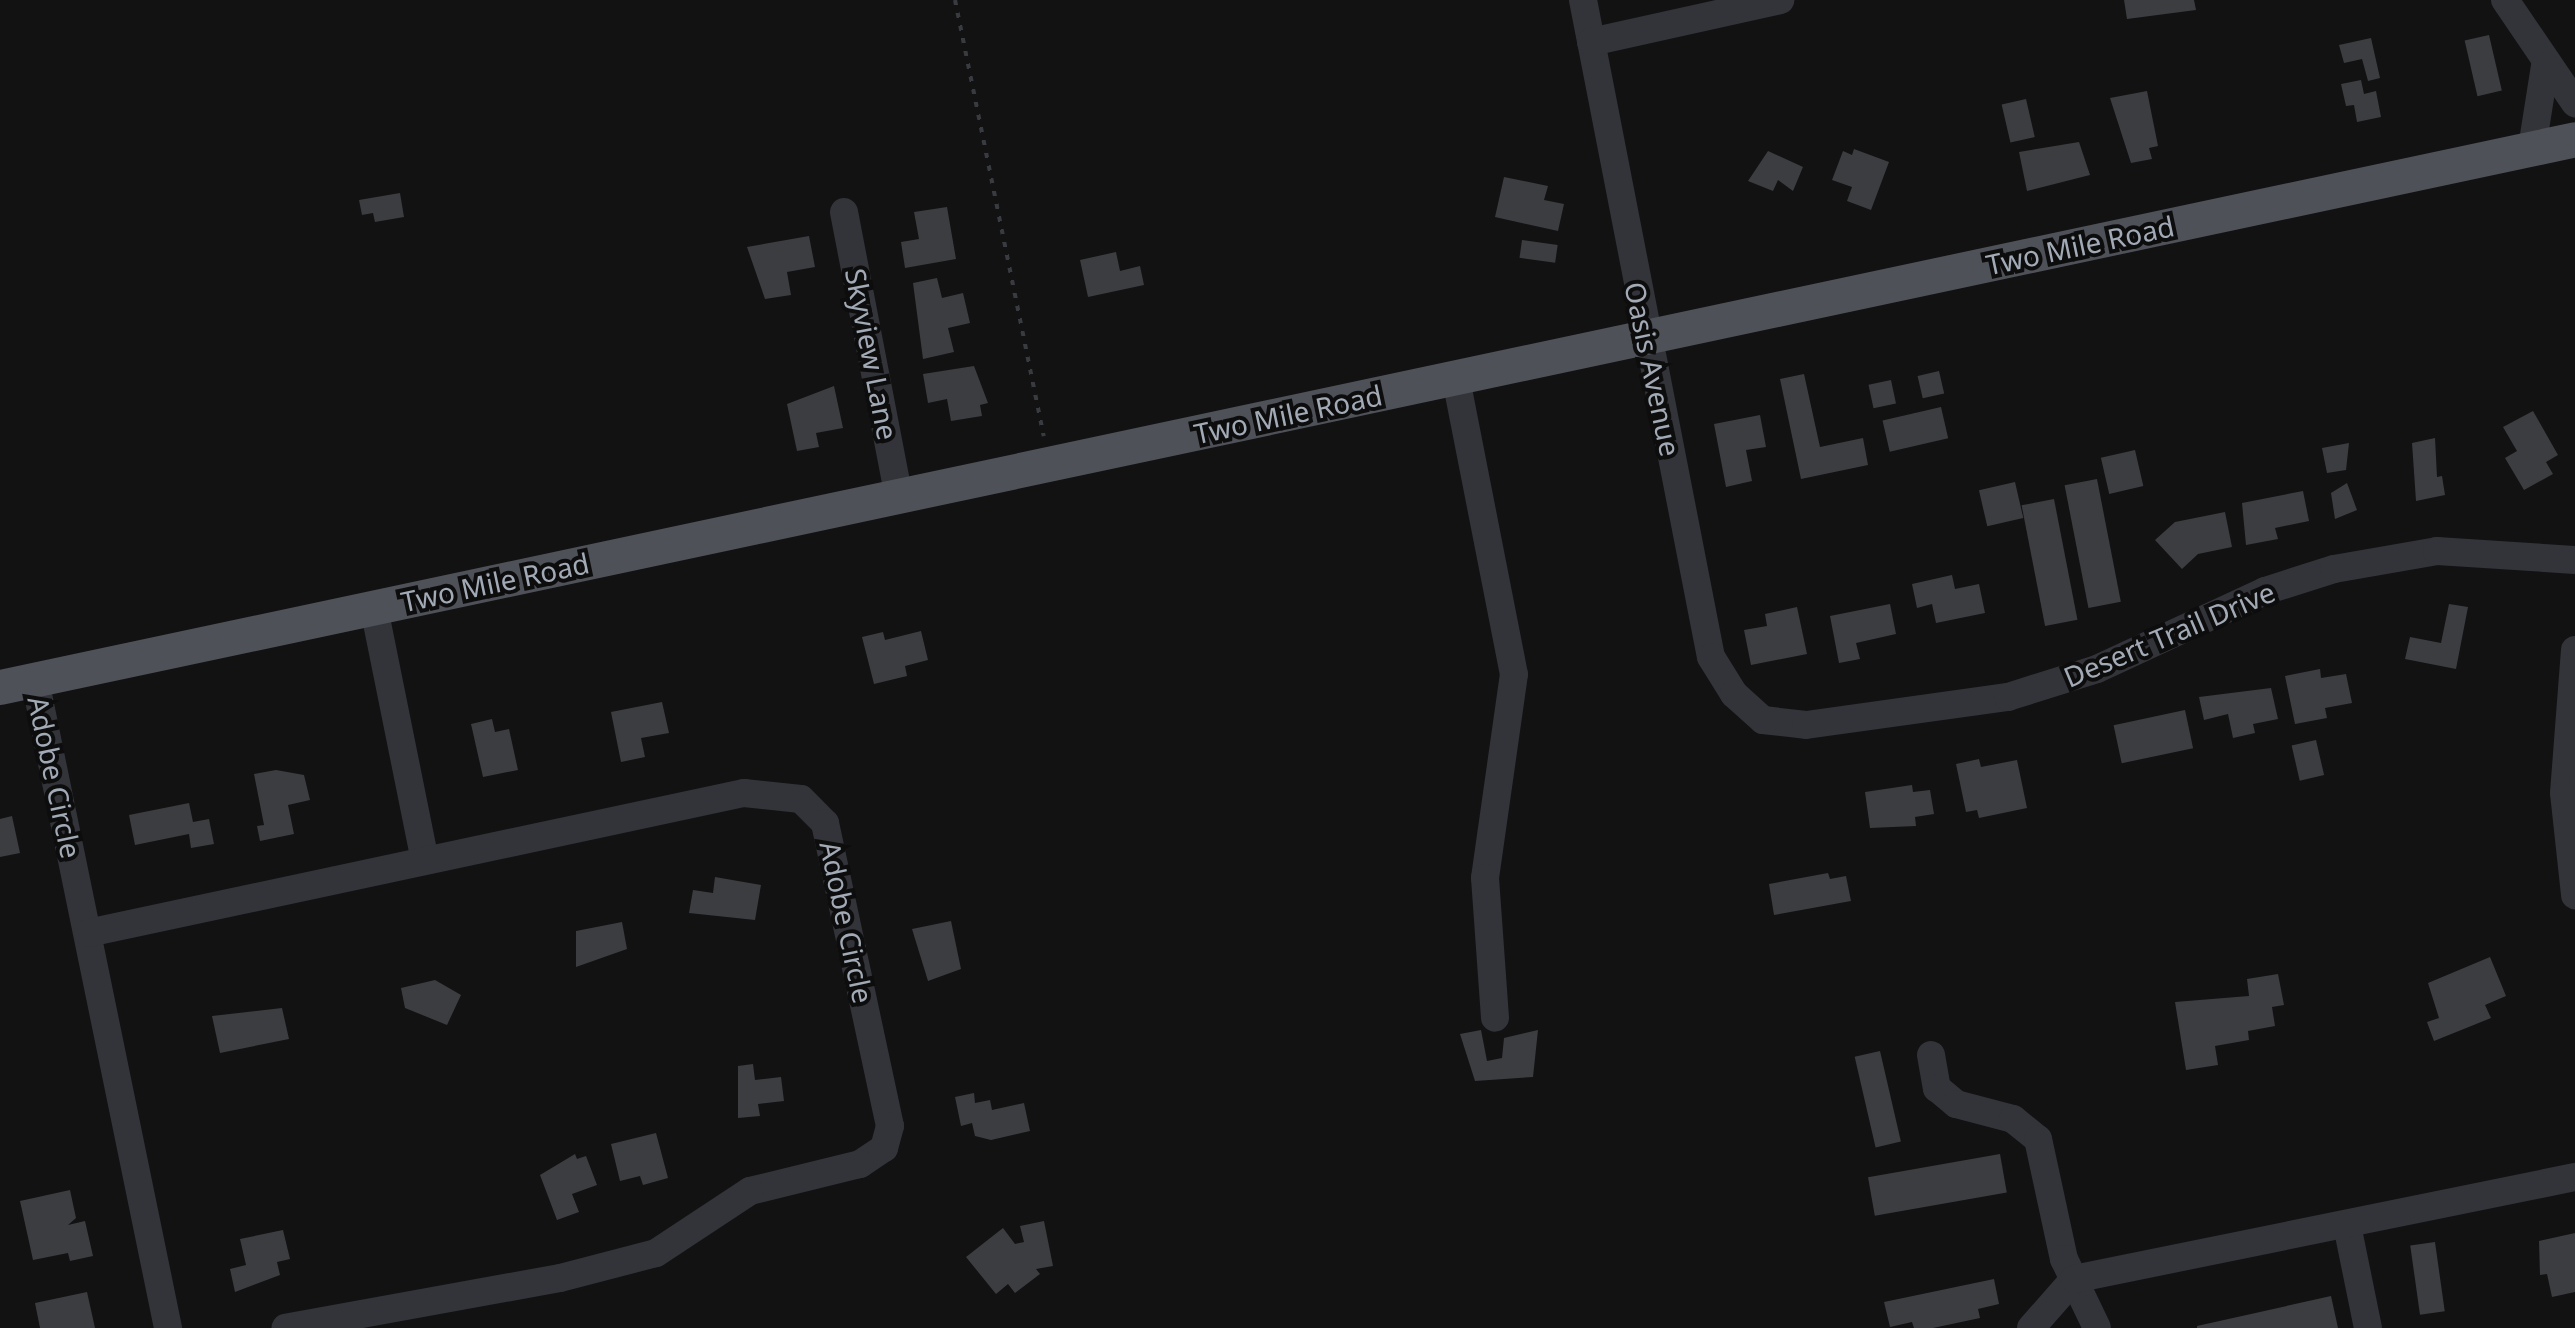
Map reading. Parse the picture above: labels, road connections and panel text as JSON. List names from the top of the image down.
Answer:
{
  "streets": {
    "main road": ["Two Mile Road"],
    "street": [
      "Skyview Lane",
      "Oasis Avenue",
      "Desert Trail Drive",
      "Adobe Circle"
    ]
  },
  "crossings": [
    ["Two Mile Road", "Skyview Lane"],
    ["Two Mile Road", "Oasis Avenue"],
    ["Two Mile Road", "Adobe Circle"],
    ["Oasis Avenue", "Desert Trail Drive"]
  ]
}
